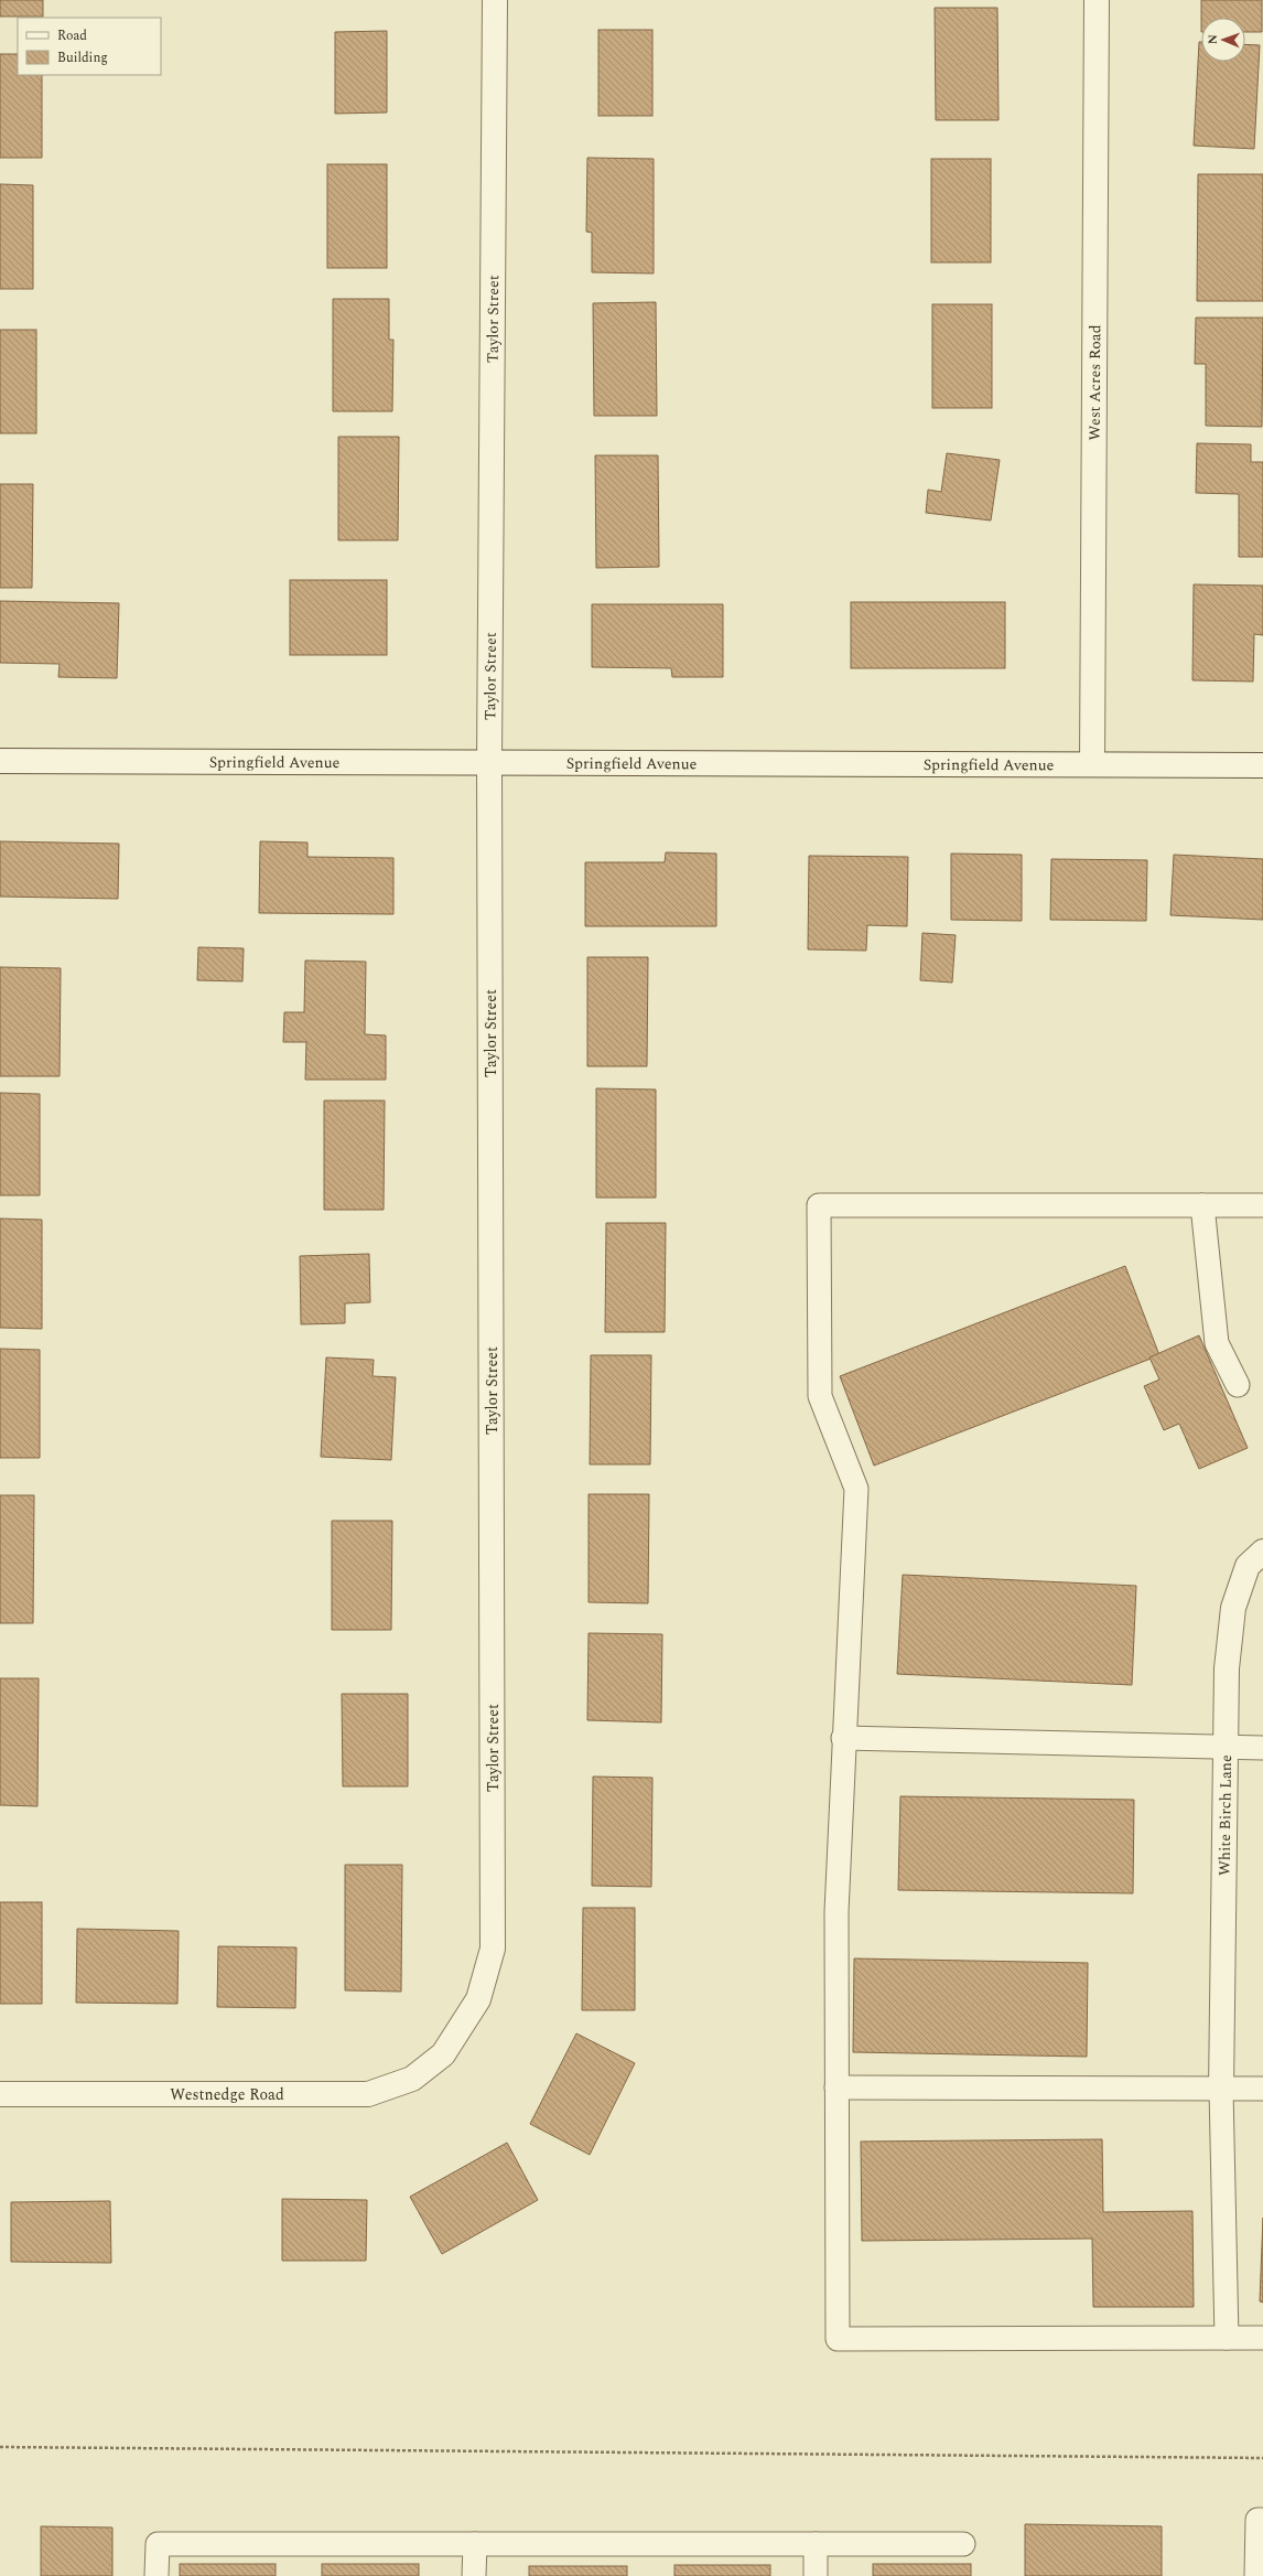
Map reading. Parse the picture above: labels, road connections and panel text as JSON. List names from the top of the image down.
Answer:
{
  "streets": {
    "street": [
      "Taylor Street",
      "West Acres Road",
      "Springfield Avenue",
      "White Birch Lane",
      "Westnedge Road"
    ]
  },
  "crossings": [
    ["Taylor Street", "Springfield Avenue"],
    ["Taylor Street", "Westnedge Road"],
    ["West Acres Road", "Springfield Avenue"]
  ],
  "legend": ["Road", "Building"],
  "north": "left"
}
